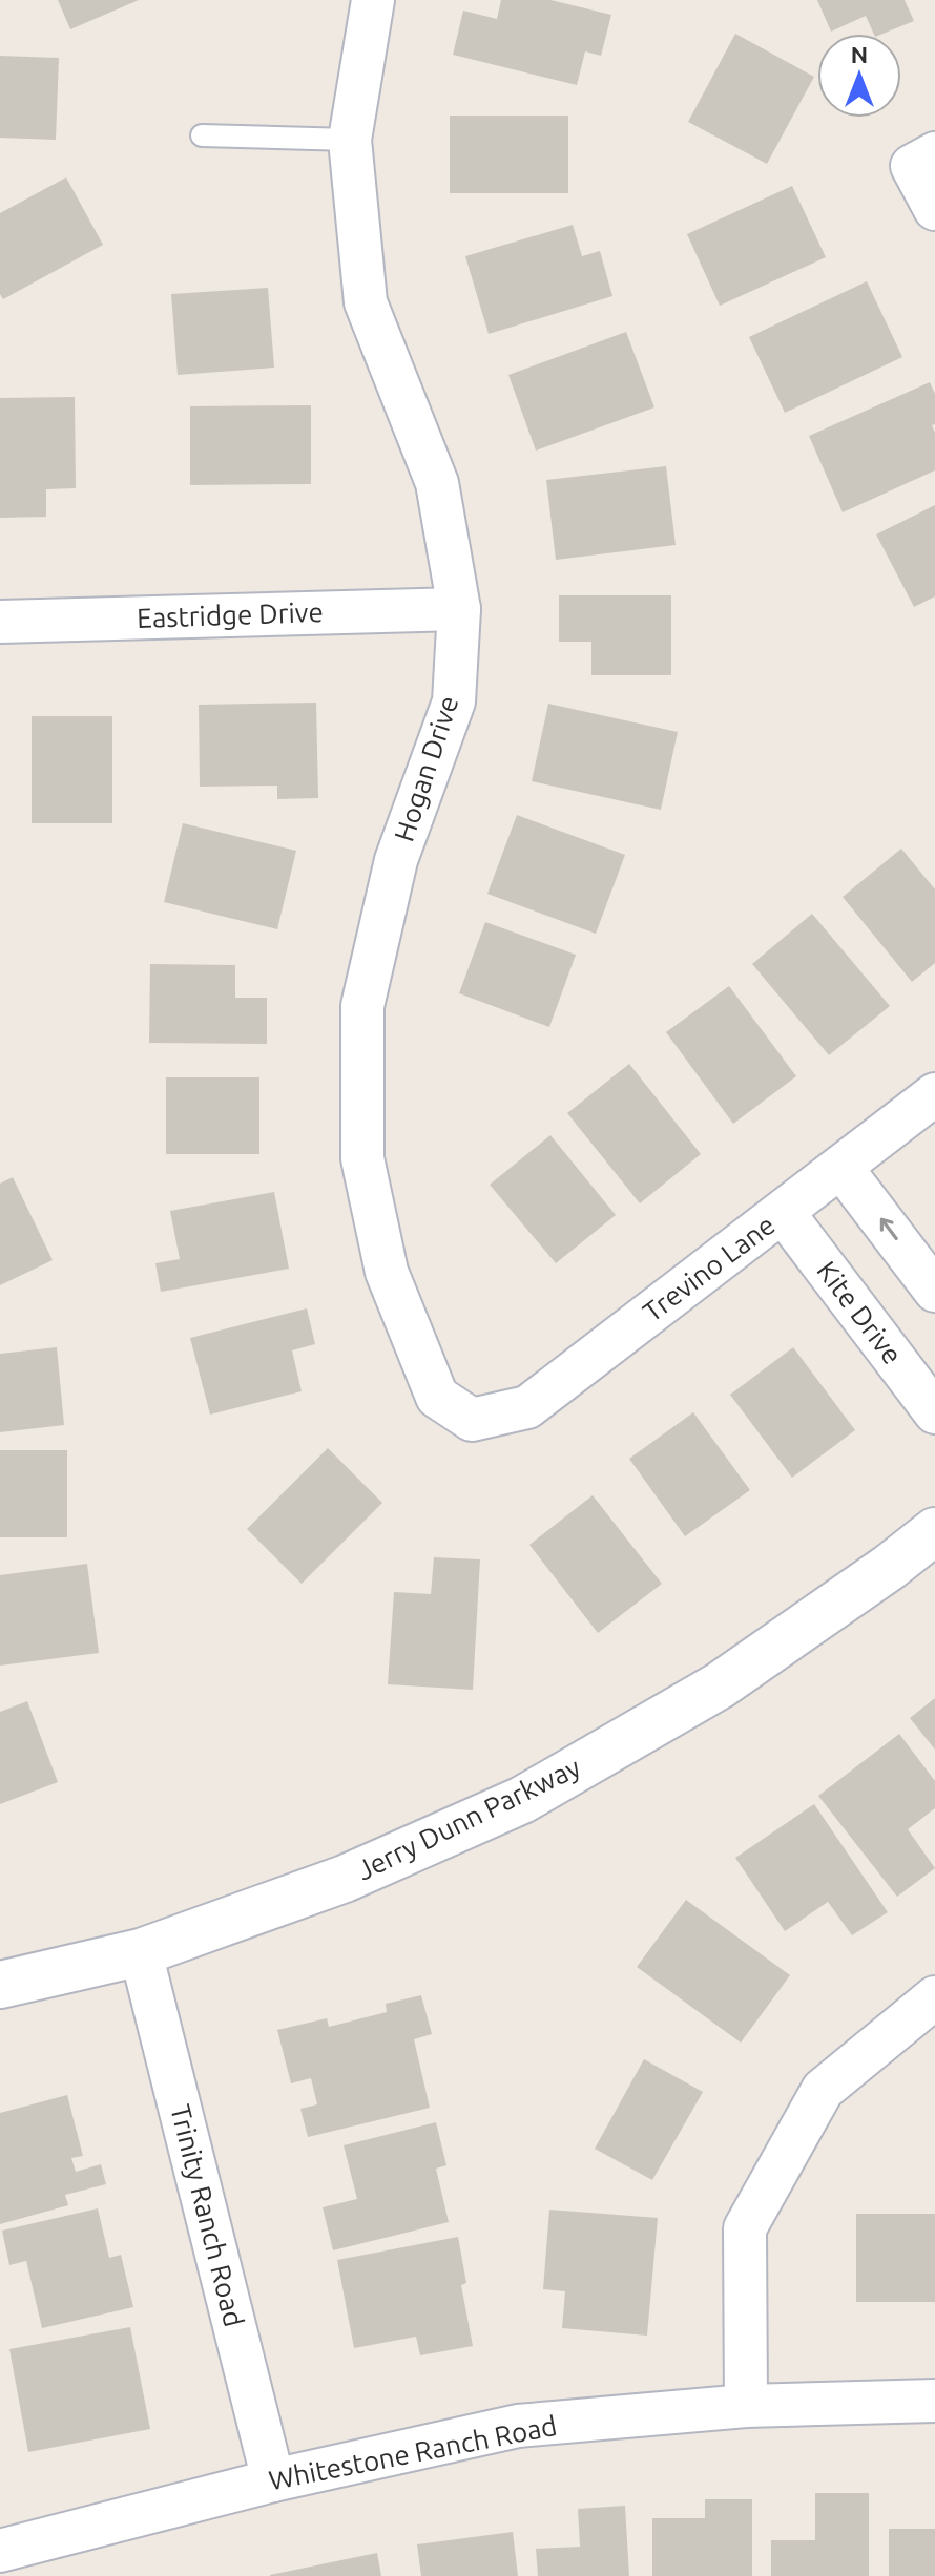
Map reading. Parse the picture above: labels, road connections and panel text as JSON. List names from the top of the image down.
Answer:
{
  "streets": {
    "street": [
      "Eastridge Drive",
      "Hogan Drive",
      "Trevino Lane",
      "Kite Drive",
      "Jerry Dunn Parkway",
      "Trinity Ranch Road",
      "Whitestone Ranch Road"
    ]
  },
  "crossings": [
    ["Eastridge Drive", "Hogan Drive"],
    ["Hogan Drive", "Trevino Lane"],
    ["Trevino Lane", "Kite Drive"],
    ["Jerry Dunn Parkway", "Trinity Ranch Road"],
    ["Trinity Ranch Road", "Whitestone Ranch Road"]
  ],
  "north": "top"
}
